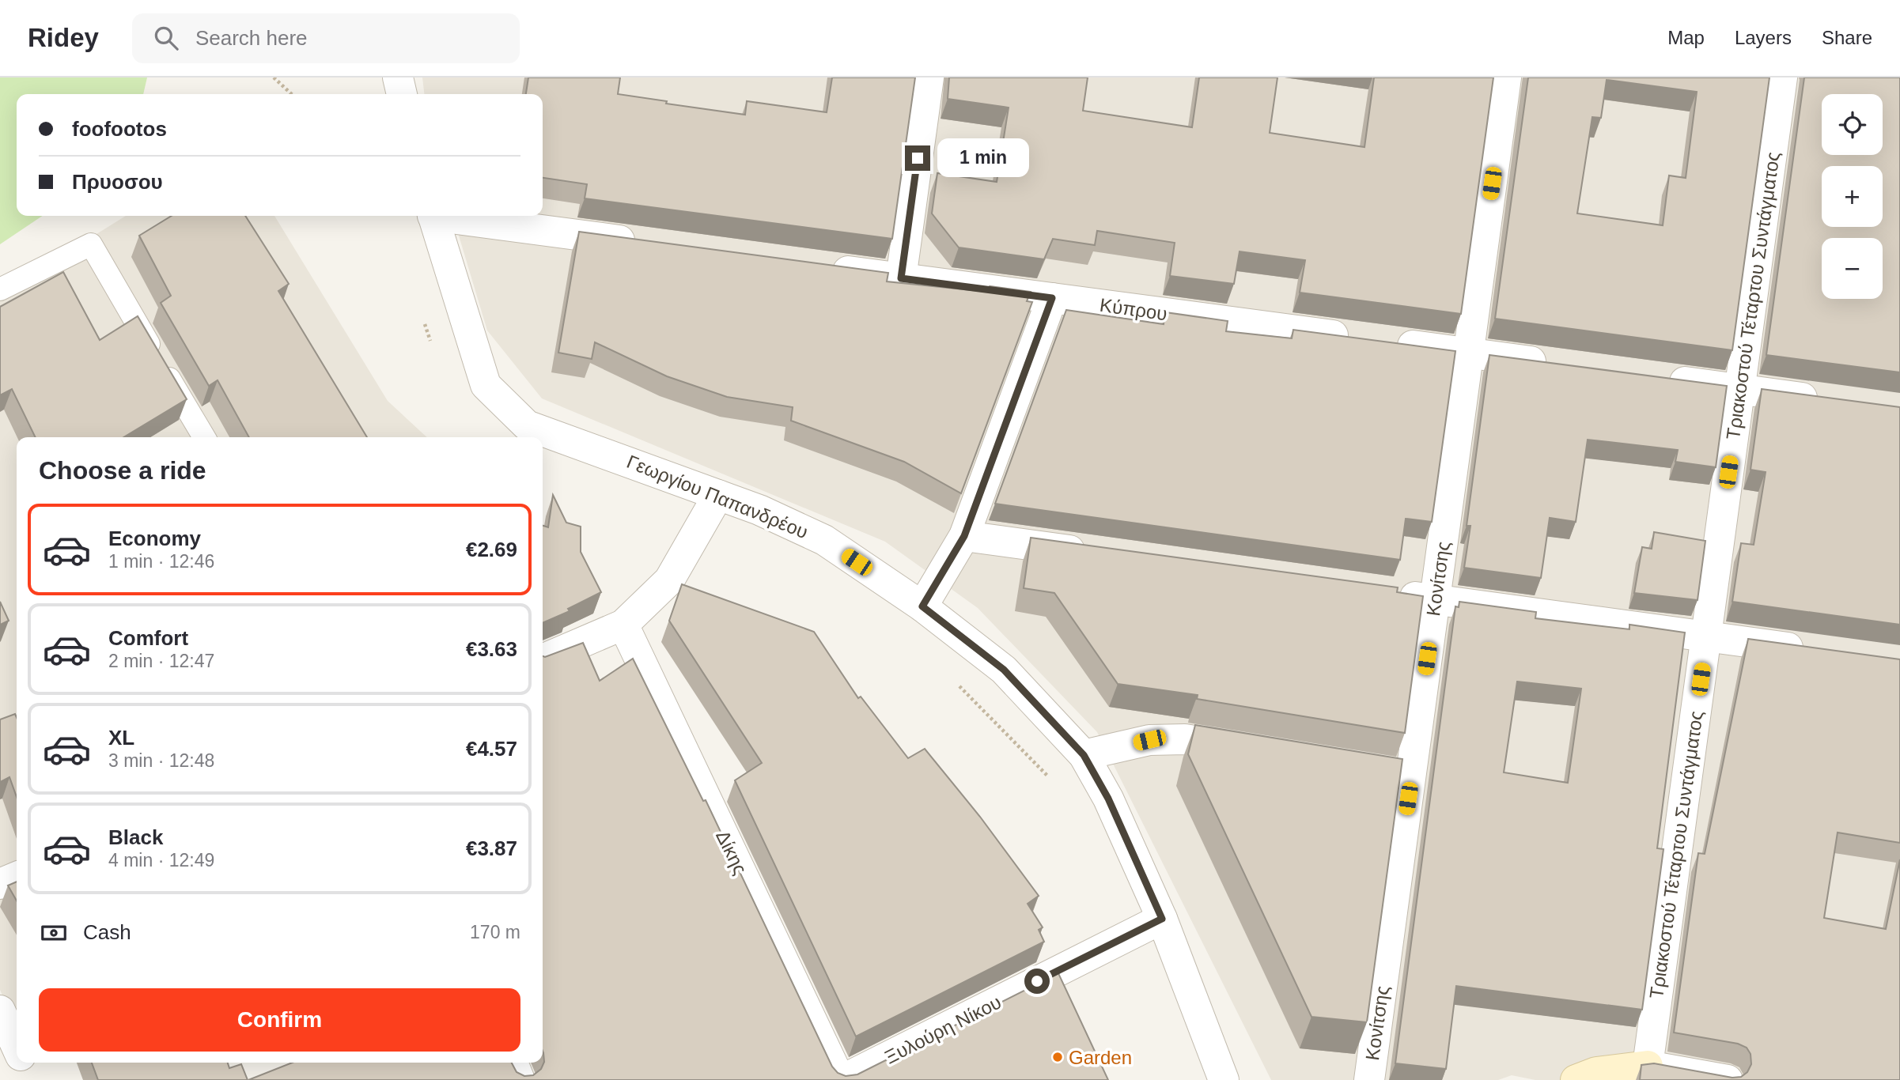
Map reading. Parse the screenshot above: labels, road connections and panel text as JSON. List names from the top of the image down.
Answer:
{
  "streets": {
    "street": [
      "Τριακοστού Τέταρτου Συντάγματος",
      "Κύπρου",
      "Γεωργίου Παπανδρέου",
      "Κονίτσης",
      "Δίκης",
      "Ξυλούρη Νίκου"
    ]
  },
  "crossings": [
    ["Κύπρου", "Κονίτσης"],
    ["Γεωργίου Παπανδρέου", "Ξυλούρη Νίκου"],
    ["Δίκης", "Ξυλούρη Νίκου"]
  ],
  "places": ["Garden"],
  "page": {
    "header": "Ridey",
    "search": "Search here",
    "nav": ["Map", "Layers", "Share"],
    "map_buttons": ["+", "−"],
    "banner": ["foofootos", "Πρυοσου"],
    "bubble": "1 min",
    "heading": "Choose a ride",
    "list": [
      {
        "name": "Economy",
        "note": "1 min · 12:46",
        "value": "€2.69"
      },
      {
        "name": "Comfort",
        "note": "2 min · 12:47",
        "value": "€3.63"
      },
      {
        "name": "XL",
        "note": "3 min · 12:48",
        "value": "€4.57"
      },
      {
        "name": "Black",
        "note": "4 min · 12:49",
        "value": "€3.87"
      }
    ],
    "pay": ["Cash", "170 m"],
    "buttons": "Confirm"
  }
}
